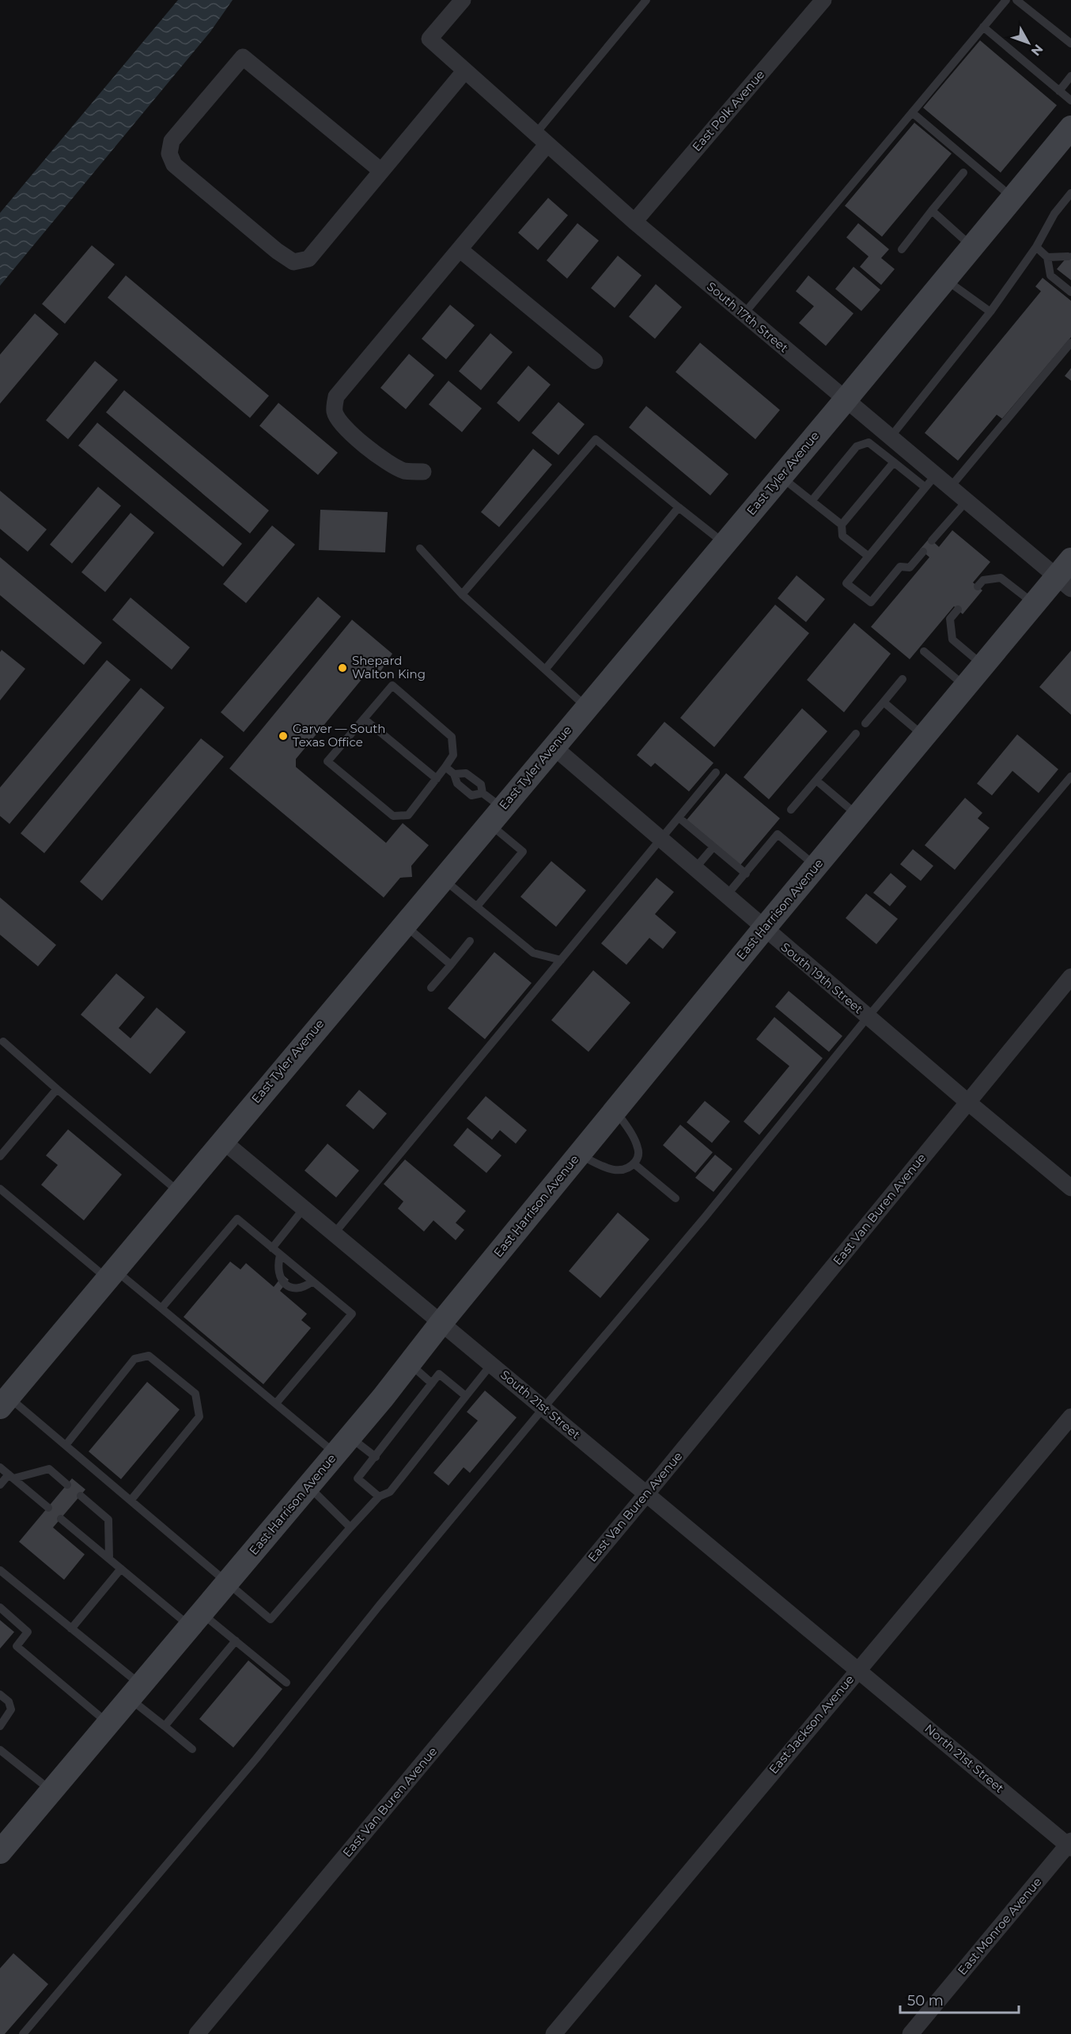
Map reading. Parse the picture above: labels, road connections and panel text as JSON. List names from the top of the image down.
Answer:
{
  "streets": {
    "main road": ["East Tyler Avenue", "East Harrison Avenue"],
    "street": [
      "East Polk Avenue",
      "South 17th Street",
      "South 19th Street",
      "East Van Buren Avenue",
      "South 21st Street",
      "East Jackson Avenue",
      "North 21st Street",
      "East Monroe Avenue"
    ]
  },
  "crossings": [
    ["East Polk Avenue", "South 17th Street"],
    ["South 17th Street", "East Tyler Avenue"],
    ["South 17th Street", "East Harrison Avenue"],
    ["East Tyler Avenue", "South 19th Street"],
    ["East Tyler Avenue", "South 21st Street"],
    ["East Harrison Avenue", "South 19th Street"],
    ["East Harrison Avenue", "South 21st Street"],
    ["South 19th Street", "East Van Buren Avenue"],
    ["East Van Buren Avenue", "South 21st Street"],
    ["South 21st Street", "East Jackson Avenue"],
    ["South 21st Street", "North 21st Street"],
    ["East Jackson Avenue", "North 21st Street"],
    ["North 21st Street", "East Monroe Avenue"]
  ],
  "places": ["Shepard Walton King", "Garver — South Texas Office"],
  "scale_bar": "50 m",
  "north": "bottom right"
}
